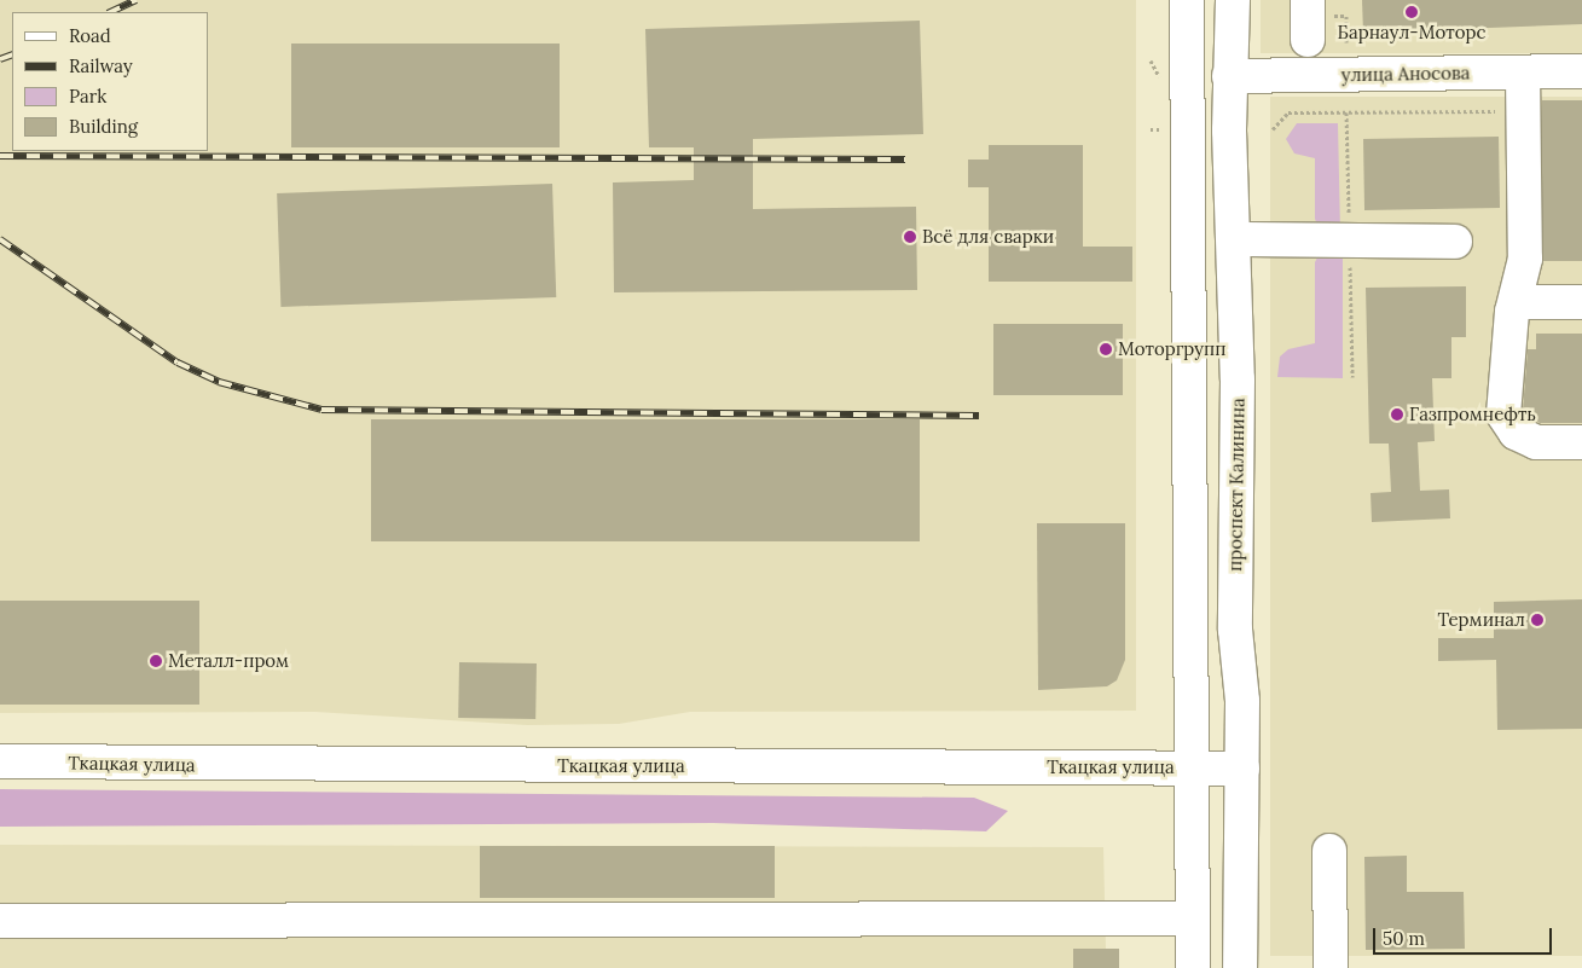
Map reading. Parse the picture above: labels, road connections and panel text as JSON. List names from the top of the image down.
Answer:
{
  "streets": {
    "main road": ["улица Аносова", "проспект Калинина", "Ткацкая улица"]
  },
  "crossings": [
    ["улица Аносова", "проспект Калинина"],
    ["проспект Калинина", "Ткацкая улица"]
  ],
  "places": [
    "Барнаул-Моторс",
    "Всё для сварки",
    "Моторгрупп",
    "Газпромнефть",
    "Терминал",
    "Металл-пром"
  ],
  "legend": [
    "Road",
    "Railway",
    "Park",
    "Building"
  ],
  "scale_bar": "50 m"
}
